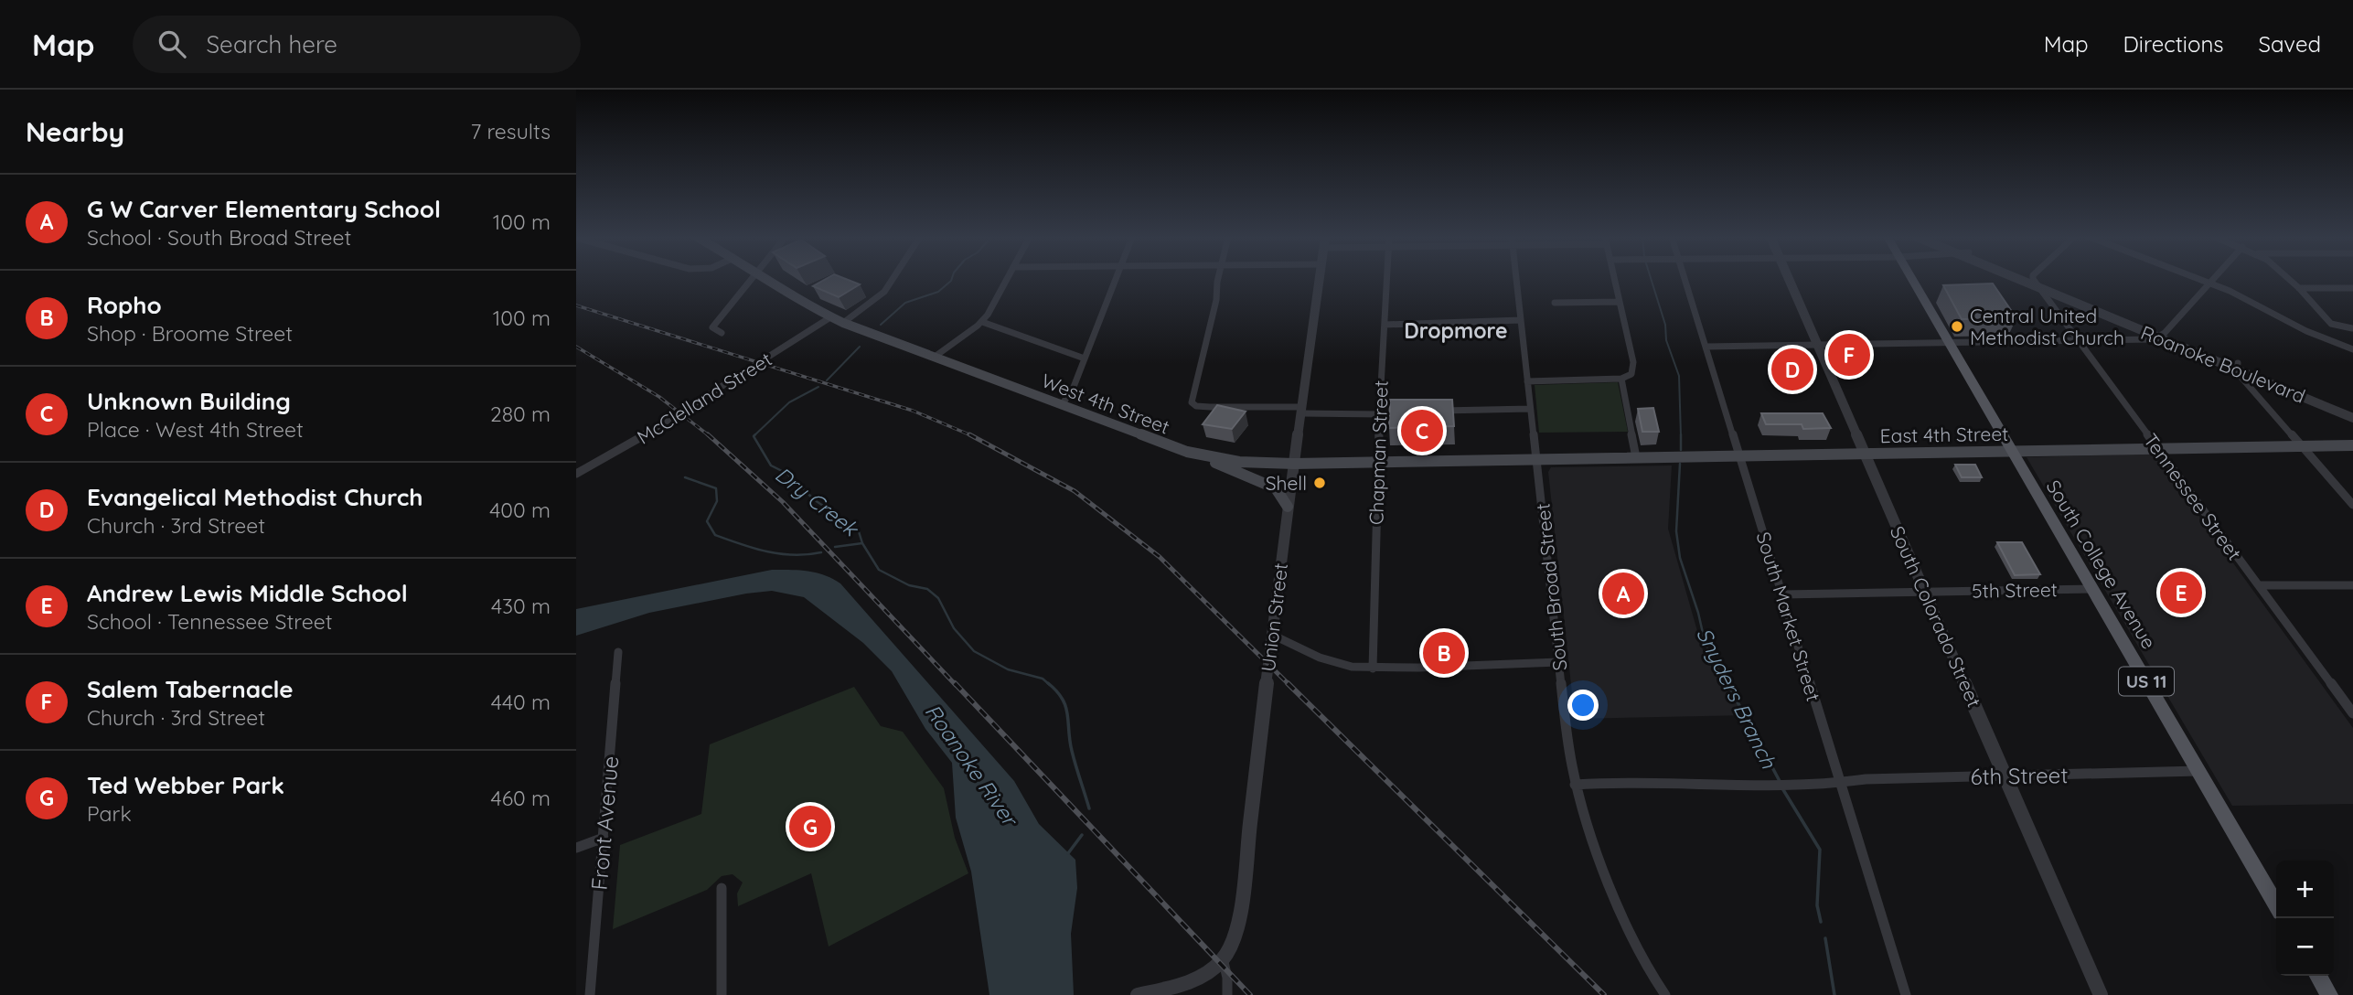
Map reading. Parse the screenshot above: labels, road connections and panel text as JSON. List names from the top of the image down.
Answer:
{
  "streets": {
    "main road": [
      "West 4th Street",
      "East 4th Street",
      "South College Avenue",
      "US 11"
    ],
    "street": [
      "Roanoke Boulevard",
      "McClelland Street",
      "Chapman Street",
      "Tennessee Street",
      "South Broad Street",
      "5th Street",
      "South Market Street",
      "South Colorado Street",
      "Union Street",
      "6th Street",
      "Front Avenue"
    ]
  },
  "crossings": [
    ["Roanoke Boulevard", "Tennessee Street"],
    ["McClelland Street", "West 4th Street"],
    ["West 4th Street", "East 4th Street"],
    ["West 4th Street", "Chapman Street"],
    ["West 4th Street", "South Broad Street"],
    ["West 4th Street", "Union Street"],
    ["East 4th Street", "Tennessee Street"],
    ["East 4th Street", "South College Avenue"],
    ["East 4th Street", "South Broad Street"],
    ["East 4th Street", "South Market Street"],
    ["East 4th Street", "South Colorado Street"],
    ["South College Avenue", "5th Street"],
    ["South College Avenue", "6th Street"],
    ["South Broad Street", "6th Street"],
    ["5th Street", "South Market Street"],
    ["5th Street", "South Colorado Street"],
    ["South Market Street", "6th Street"],
    ["South Colorado Street", "6th Street"]
  ],
  "districts": ["Dropmore"],
  "water": ["Dry Creek", "Snyders Branch", "Roanoke River"],
  "places": ["Central United Methodist Church", "Shell"],
  "page": {
    "header": "Map",
    "search": "Search here",
    "nav": ["Map", "Directions", "Saved"],
    "heading": ["Nearby", "7 results"],
    "list": [
      {
        "mark": "A",
        "name": "G W Carver Elementary School",
        "note": "School · South Broad Street",
        "value": "100 m"
      },
      {
        "mark": "B",
        "name": "Ropho",
        "note": "Shop · Broome Street",
        "value": "100 m"
      },
      {
        "mark": "C",
        "name": "Unknown Building",
        "note": "Place · West 4th Street",
        "value": "280 m"
      },
      {
        "mark": "D",
        "name": "Evangelical Methodist Church",
        "note": "Church · 3rd Street",
        "value": "400 m"
      },
      {
        "mark": "E",
        "name": "Andrew Lewis Middle School",
        "note": "School · Tennessee Street",
        "value": "430 m"
      },
      {
        "mark": "F",
        "name": "Salem Tabernacle",
        "note": "Church · 3rd Street",
        "value": "440 m"
      },
      {
        "mark": "G",
        "name": "Ted Webber Park",
        "note": "Park",
        "value": "460 m"
      }
    ],
    "pins": [
      "F",
      "D",
      "C",
      "E",
      "A",
      "B",
      "G"
    ],
    "map_buttons": ["+", "−"]
  }
}
